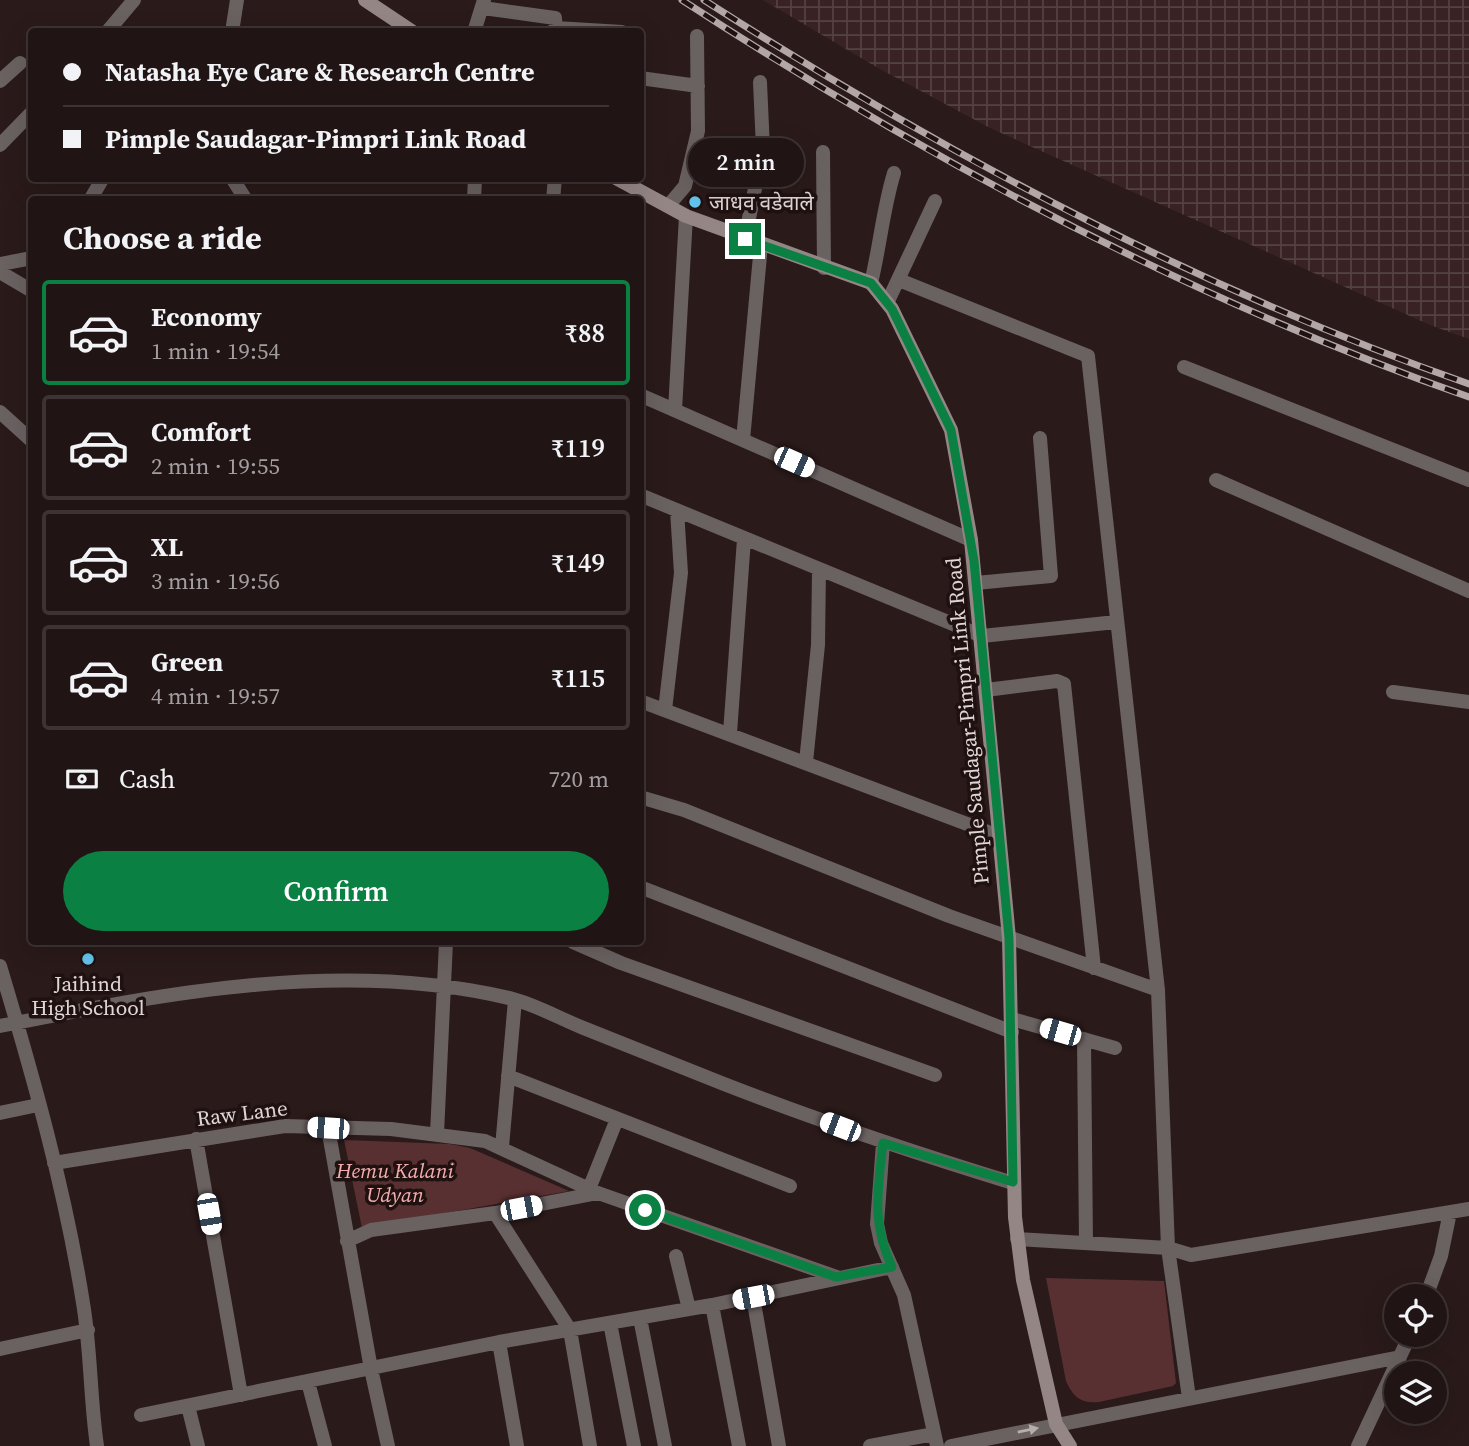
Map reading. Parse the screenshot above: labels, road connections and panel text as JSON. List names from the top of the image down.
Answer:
{
  "streets": {
    "street": ["Pimple Saudagar-Pimpri Link Road", "Raw Lane"]
  },
  "parks": ["Hemu Kalani Udyan"],
  "places": ["जाधव वडेवाले", "Jaihind High School"],
  "page": {
    "banner": ["Natasha Eye Care & Research Centre", "Pimple Saudagar-Pimpri Link Road"],
    "bubble": "2 min",
    "heading": "Choose a ride",
    "list": [
      {
        "name": "Economy",
        "note": "1 min · 19:54",
        "value": "₹88"
      },
      {
        "name": "Comfort",
        "note": "2 min · 19:55",
        "value": "₹119"
      },
      {
        "name": "XL",
        "note": "3 min · 19:56",
        "value": "₹149"
      },
      {
        "name": "Green",
        "note": "4 min · 19:57",
        "value": "₹115"
      }
    ],
    "pay": ["Cash", "720 m"],
    "buttons": "Confirm"
  }
}
